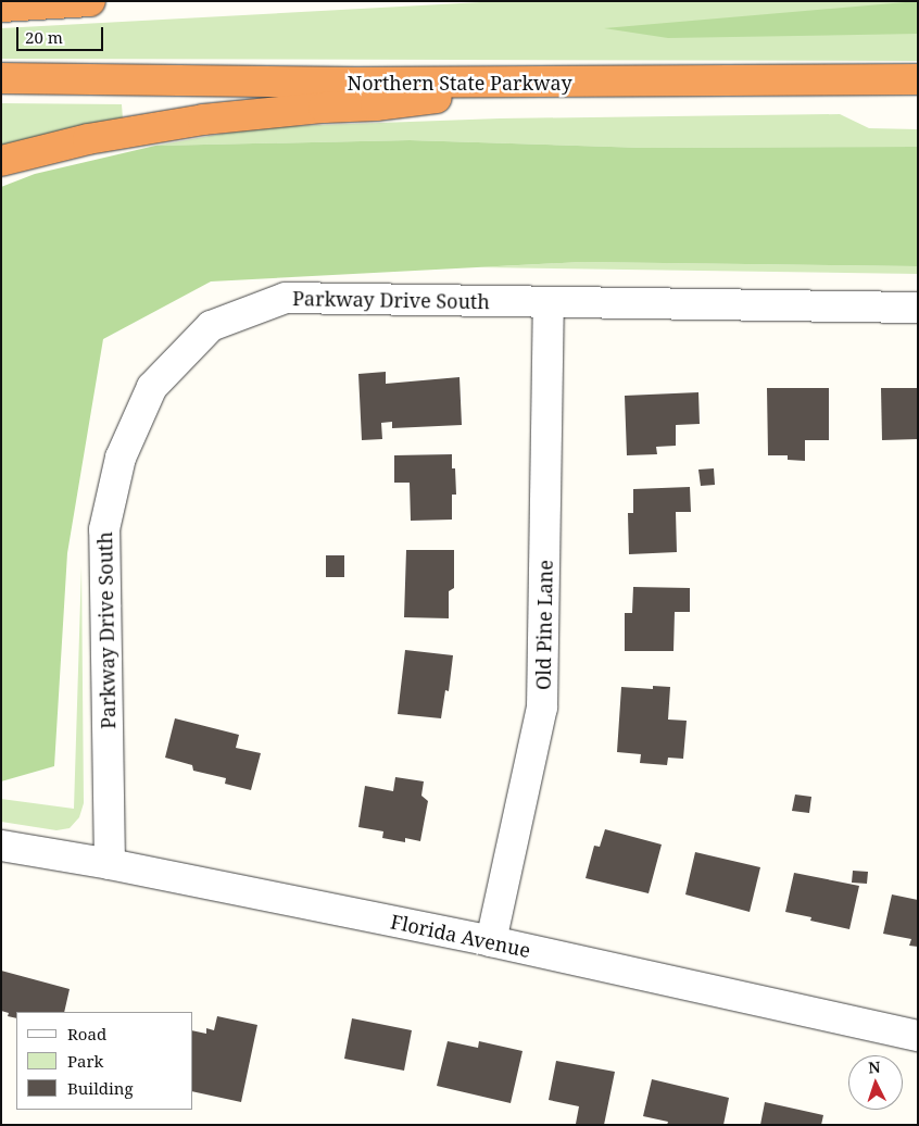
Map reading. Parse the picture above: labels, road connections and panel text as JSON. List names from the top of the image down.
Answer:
{
  "streets": {
    "highway": ["Northern State Parkway"],
    "street": ["Parkway Drive South", "Old Pine Lane", "Florida Avenue"]
  },
  "crossings": [
    ["Parkway Drive South", "Old Pine Lane"],
    ["Parkway Drive South", "Florida Avenue"],
    ["Old Pine Lane", "Florida Avenue"]
  ],
  "legend": ["Road", "Park", "Building"],
  "scale_bar": "20 m",
  "north": "top"
}
